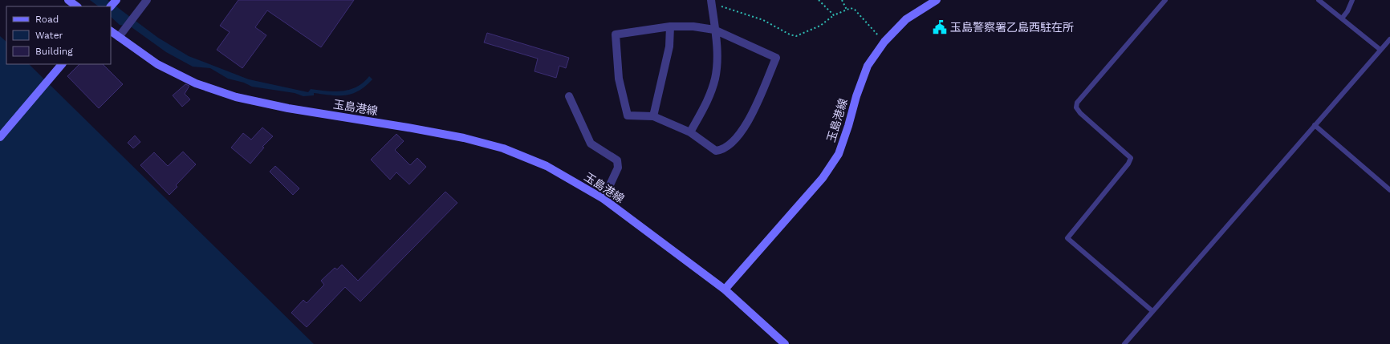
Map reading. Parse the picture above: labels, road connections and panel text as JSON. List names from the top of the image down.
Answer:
{
  "streets": {
    "main road": ["玉島港線"]
  },
  "places": {
    "public building": ["玉島警察署乙島西駐在所"]
  },
  "legend": ["Road", "Water", "Building"]
}
